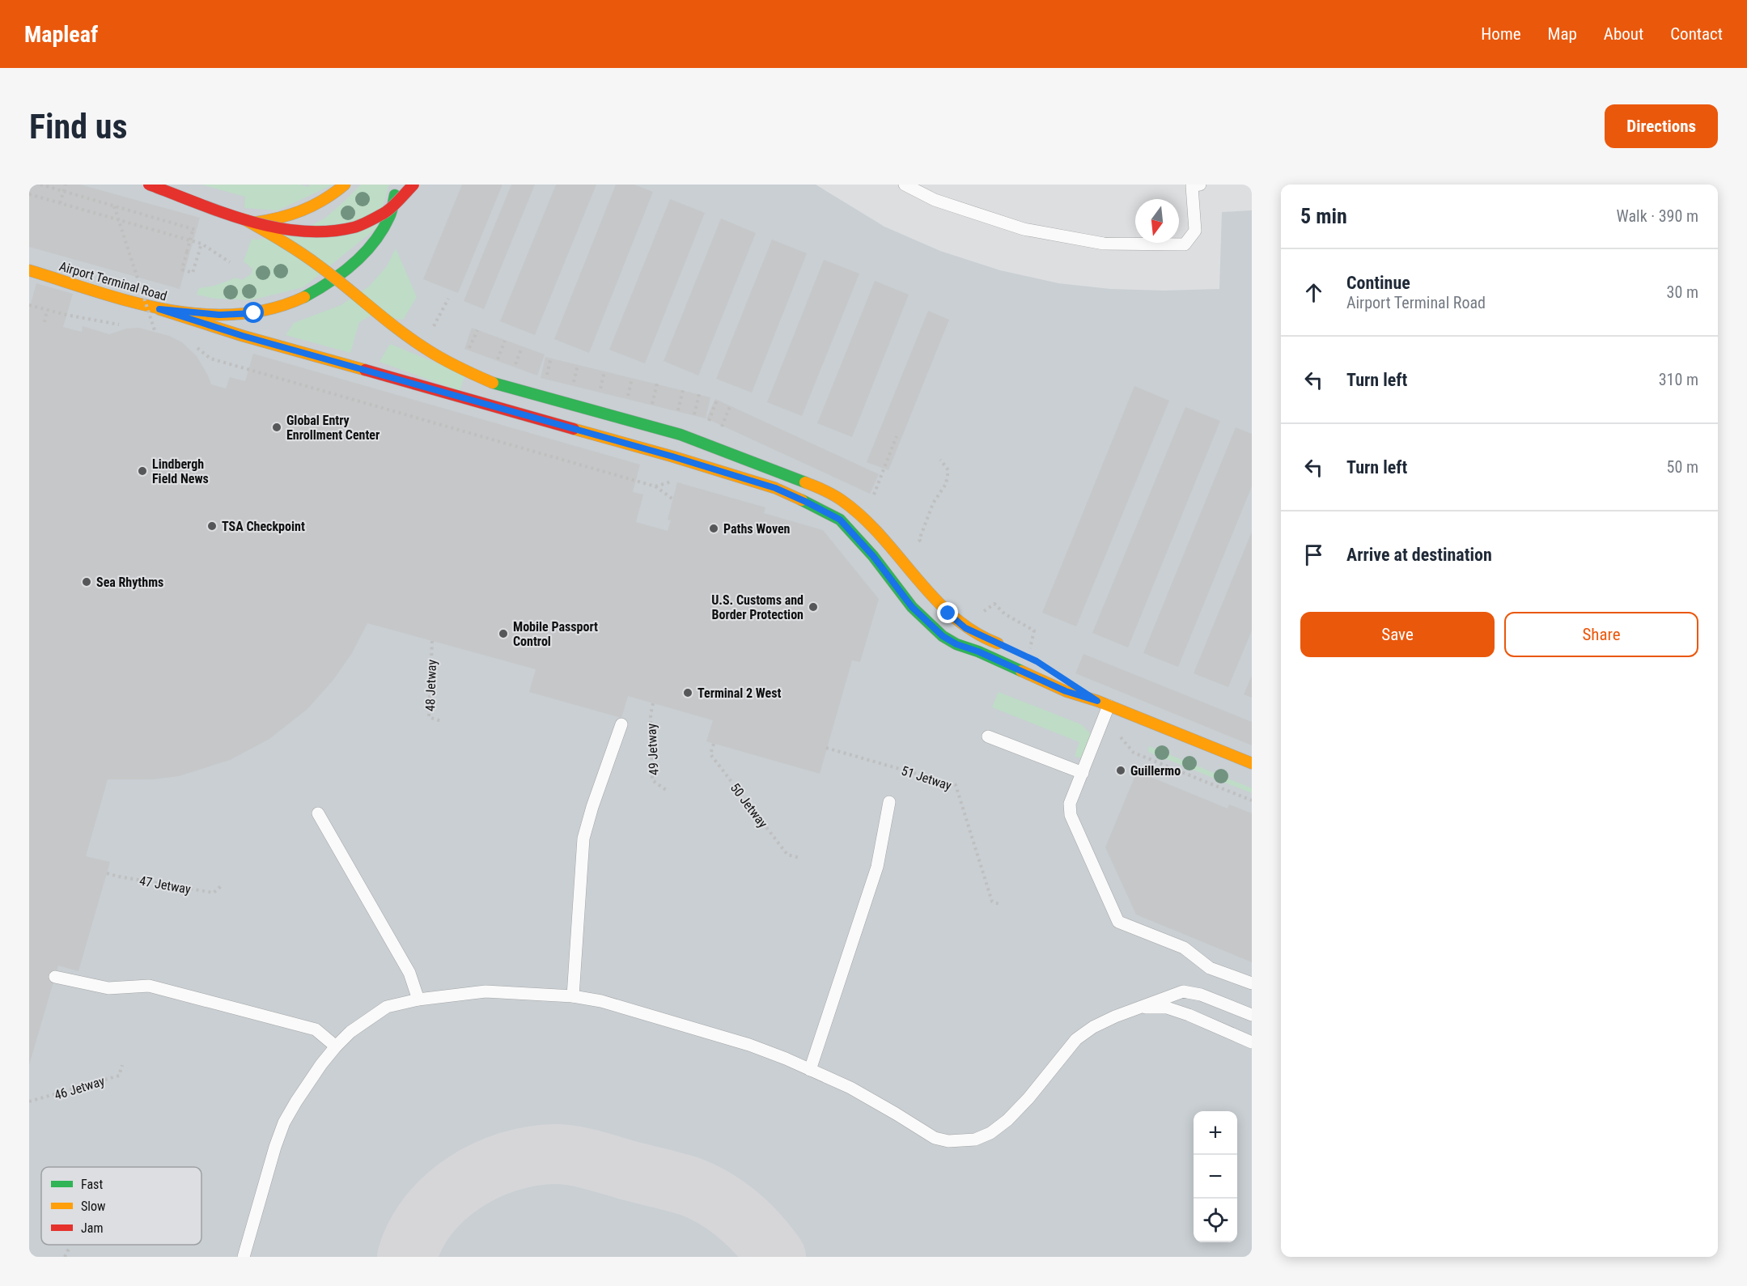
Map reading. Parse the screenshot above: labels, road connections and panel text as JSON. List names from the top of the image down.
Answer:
{
  "streets": {
    "main road": ["Airport Terminal Road"],
    "path": [
      "48 Jetway",
      "49 Jetway",
      "51 Jetway",
      "50 Jetway",
      "47 Jetway",
      "46 Jetway"
    ]
  },
  "places": [
    "Global Entry Enrollment Center",
    "Lindbergh Field News",
    "TSA Checkpoint",
    "Paths Woven",
    "Sea Rhythms",
    "U.S. Customs and Border Protection",
    "Mobile Passport Control",
    "Terminal 2 West",
    "Guillermo"
  ],
  "legend": ["Fast", "Slow", "Jam"],
  "north": "bottom",
  "page": {
    "header": "Mapleaf",
    "nav": [
      "Home",
      "Map",
      "About",
      "Contact"
    ],
    "buttons": [
      "Directions",
      ["Save", "Share"]
    ],
    "title": "Find us",
    "heading": ["5 min", "Walk · 390 m"],
    "list": [
      ["Continue", "Airport Terminal Road", "30 m"],
      ["Turn left", "310 m"],
      ["Turn left", "50 m"],
      "Arrive at destination"
    ],
    "map_buttons": ["+", "−"]
  }
}
